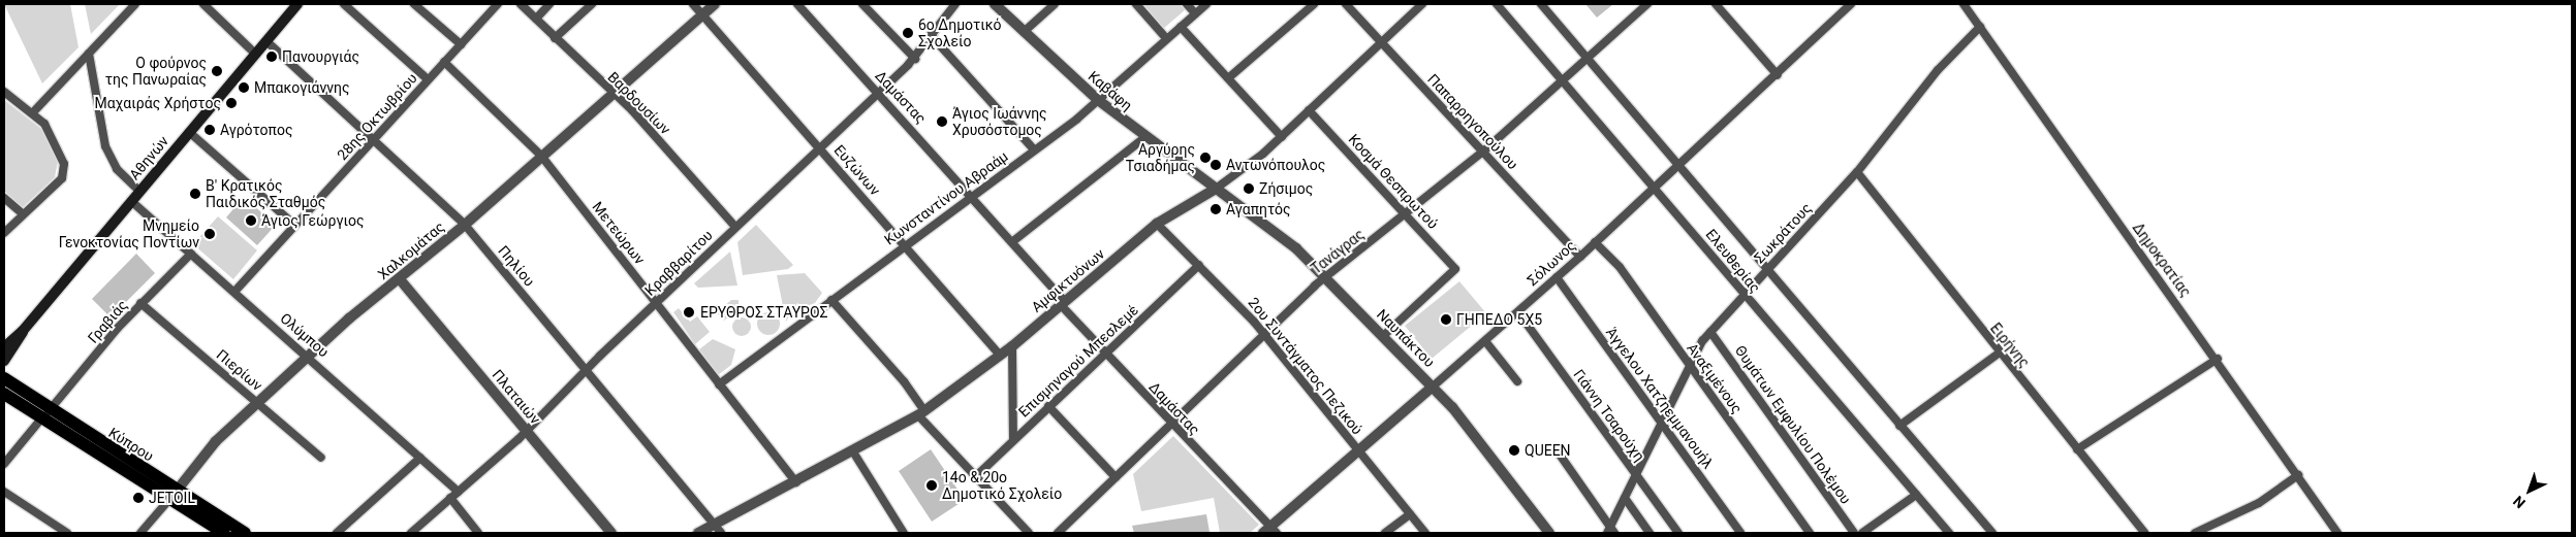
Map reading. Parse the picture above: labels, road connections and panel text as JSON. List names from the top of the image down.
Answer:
{
  "streets": {
    "main road": ["Αθηνών", "Κύπρου"],
    "street": [
      "Καβάφη",
      "Δαμάστας",
      "Βαρδουσίων",
      "28ης Οκτωβρίου",
      "Παπαρρηγοπούλου",
      "Ευζώνων",
      "Κοσμά Θεσπρωτού",
      "Κωνσταντίνου Αβραάμ",
      "Μετεώρων",
      "Σωκράτους",
      "Χαλκομάτας",
      "Τανάγρας",
      "Δημοκρατίας",
      "Ελευθερίας",
      "Κραββαρίτου",
      "Σόλωνος",
      "Πηλίου",
      "Αμφικτυόνων",
      "Γραβιάς",
      "Ολύμπου",
      "Ναυπάκτου",
      "Ειρήνης",
      "Επισμηναγού Μπεσλεμέ",
      "2ου Συντάγματος Πεζικού",
      "Πιερίων",
      "Αναξιμένους",
      "Πλαταιών",
      "Άγγελου Χατζηεμμανουήλ",
      "Γιάννη Τσαρούχη",
      "Θυμάτων Εμφυλίου Πολέμου"
    ]
  },
  "crossings": [
    ["Καβάφη", "Κωνσταντίνου Αβραάμ"],
    ["Καβάφη", "Αμφικτυόνων"],
    ["Καβάφη", "Ναυπάκτου"],
    ["Δαμάστας", "Κωνσταντίνου Αβραάμ"],
    ["Δαμάστας", "Τανάγρας"],
    ["Δαμάστας", "Κραββαρίτου"],
    ["Δαμάστας", "Σόλωνος"],
    ["Δαμάστας", "Αμφικτυόνων"],
    ["Δαμάστας", "Επισμηναγού Μπεσλεμέ"],
    ["Βαρδουσίων", "Χαλκομάτας"],
    ["Βαρδουσίων", "Κραββαρίτου"],
    ["28ης Οκτωβρίου", "Μετεώρων"],
    ["28ης Οκτωβρίου", "Πηλίου"],
    ["28ης Οκτωβρίου", "Ολύμπου"],
    ["Παπαρρηγοπούλου", "Τανάγρας"],
    ["Παπαρρηγοπούλου", "Σόλωνος"],
    ["Παπαρρηγοπούλου", "Αμφικτυόνων"],
    ["Αθηνών", "Πηλίου"],
    ["Αθηνών", "Ολύμπου"],
    ["Ευζώνων", "Κωνσταντίνου Αβραάμ"],
    ["Ευζώνων", "Χαλκομάτας"],
    ["Ευζώνων", "Κραββαρίτου"],
    ["Ευζώνων", "Αμφικτυόνων"],
    ["Κοσμά Θεσπρωτού", "Τανάγρας"],
    ["Κοσμά Θεσπρωτού", "Αμφικτυόνων"],
    ["Κοσμά Θεσπρωτού", "Ναυπάκτου"],
    ["Κωνσταντίνου Αβραάμ", "Μετεώρων"],
    ["Μετεώρων", "Χαλκομάτας"],
    ["Μετεώρων", "Κραββαρίτου"],
    ["Μετεώρων", "Αμφικτυόνων"],
    ["Σωκράτους", "Δημοκρατίας"],
    ["Σωκράτους", "Ελευθερίας"],
    ["Σωκράτους", "Ειρήνης"],
    ["Σωκράτους", "Αναξιμένους"],
    ["Σωκράτους", "Άγγελου Χατζηεμμανουήλ"],
    ["Σωκράτους", "Γιάννη Τσαρούχη"],
    ["Σωκράτους", "Θυμάτων Εμφυλίου Πολέμου"],
    ["Χαλκομάτας", "Πηλίου"],
    ["Χαλκομάτας", "Ολύμπου"],
    ["Χαλκομάτας", "Πιερίων"],
    ["Χαλκομάτας", "Πλαταιών"],
    ["Χαλκομάτας", "Κύπρου"],
    ["Τανάγρας", "Ελευθερίας"],
    ["Τανάγρας", "Ναυπάκτου"],
    ["Τανάγρας", "2ου Συντάγματος Πεζικού"],
    ["Ελευθερίας", "Σόλωνος"],
    ["Κραββαρίτου", "Πηλίου"],
    ["Κραββαρίτου", "Ολύμπου"],
    ["Κραββαρίτου", "Πλαταιών"],
    ["Σόλωνος", "Ναυπάκτου"],
    ["Σόλωνος", "2ου Συντάγματος Πεζικού"],
    ["Σόλωνος", "Αναξιμένους"],
    ["Σόλωνος", "Άγγελου Χατζηεμμανουήλ"],
    ["Σόλωνος", "Γιάννη Τσαρούχη"],
    ["Πηλίου", "Αμφικτυόνων"],
    ["Αμφικτυόνων", "Ναυπάκτου"],
    ["Αμφικτυόνων", "2ου Συντάγματος Πεζικού"],
    ["Γραβιάς", "Ολύμπου"],
    ["Γραβιάς", "Πιερίων"],
    ["Γραβιάς", "Κύπρου"],
    ["Επισμηναγού Μπεσλεμέ", "2ου Συντάγματος Πεζικού"]
  ],
  "places": [
    "6ο Δημοτικό Σχολείο",
    "Πανουργιάς",
    "Ο φούρνος της Πανωραίας",
    "Μπακογιάννης",
    "Μαχαιράς Χρήστος",
    "Άγιος Ιωάννης Χρυσόστομος",
    "Αγρότοπος",
    "Αργύρης Τσιαδήμας",
    "Αντωνόπουλος",
    "Ζήσιμος",
    "B' Κρατικός Παιδικός Σταθμός",
    "Αγαπητός",
    "Άγιος Γεώργιος",
    "Μνημείο Γενοκτονίας Ποντίων",
    "ΕΡΥΘΡΟΣ ΣΤΑΥΡΟΣ",
    "ΓΗΠΕΔΟ 5X5",
    "QUEEN",
    "14ο & 20ο Δημοτικό Σχολείο",
    "JETOIL"
  ],
  "north": "bottom left"
}
